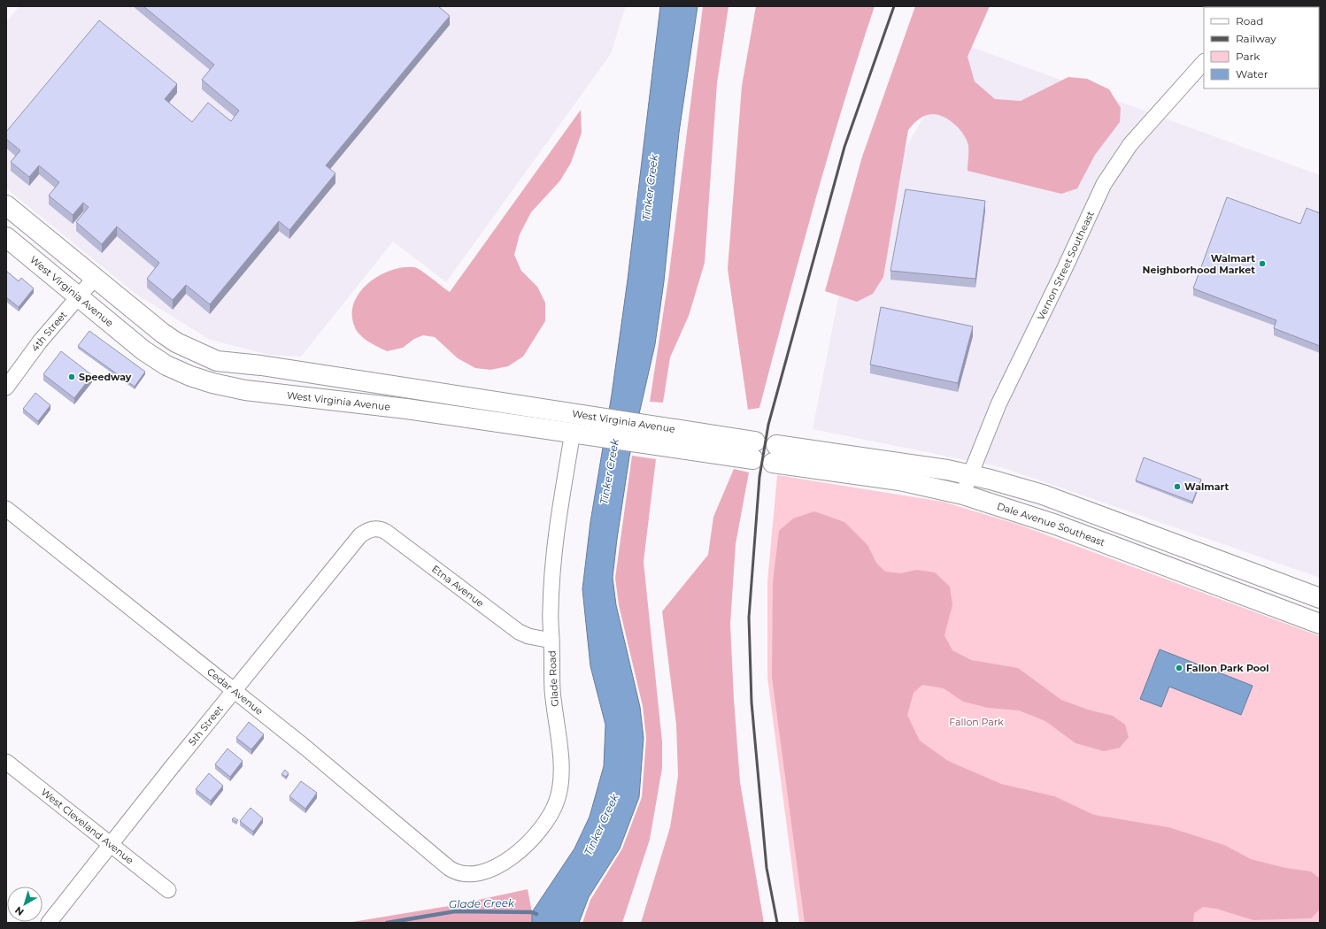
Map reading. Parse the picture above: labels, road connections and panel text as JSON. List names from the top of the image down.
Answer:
{
  "streets": {
    "main road": ["West Virginia Avenue", "Dale Avenue Southeast"],
    "street": [
      "Vernon Street Southeast",
      "4th Street",
      "Etna Avenue",
      "Glade Road",
      "Cedar Avenue",
      "5th Street",
      "West Cleveland Avenue"
    ]
  },
  "crossings": [
    ["Vernon Street Southeast", "Dale Avenue Southeast"],
    ["West Virginia Avenue", "4th Street"],
    ["West Virginia Avenue", "Glade Road"],
    ["Etna Avenue", "Glade Road"],
    ["Etna Avenue", "5th Street"],
    ["Glade Road", "Cedar Avenue"],
    ["Cedar Avenue", "5th Street"],
    ["5th Street", "West Cleveland Avenue"]
  ],
  "water": ["Tinker Creek", "Glade Creek"],
  "parks": ["Fallon Park"],
  "places": [
    "Walmart Neighborhood Market",
    "Speedway",
    "Walmart",
    "Fallon Park Pool"
  ],
  "legend": [
    "Road",
    "Railway",
    "Park",
    "Water"
  ],
  "north": "bottom left"
}
